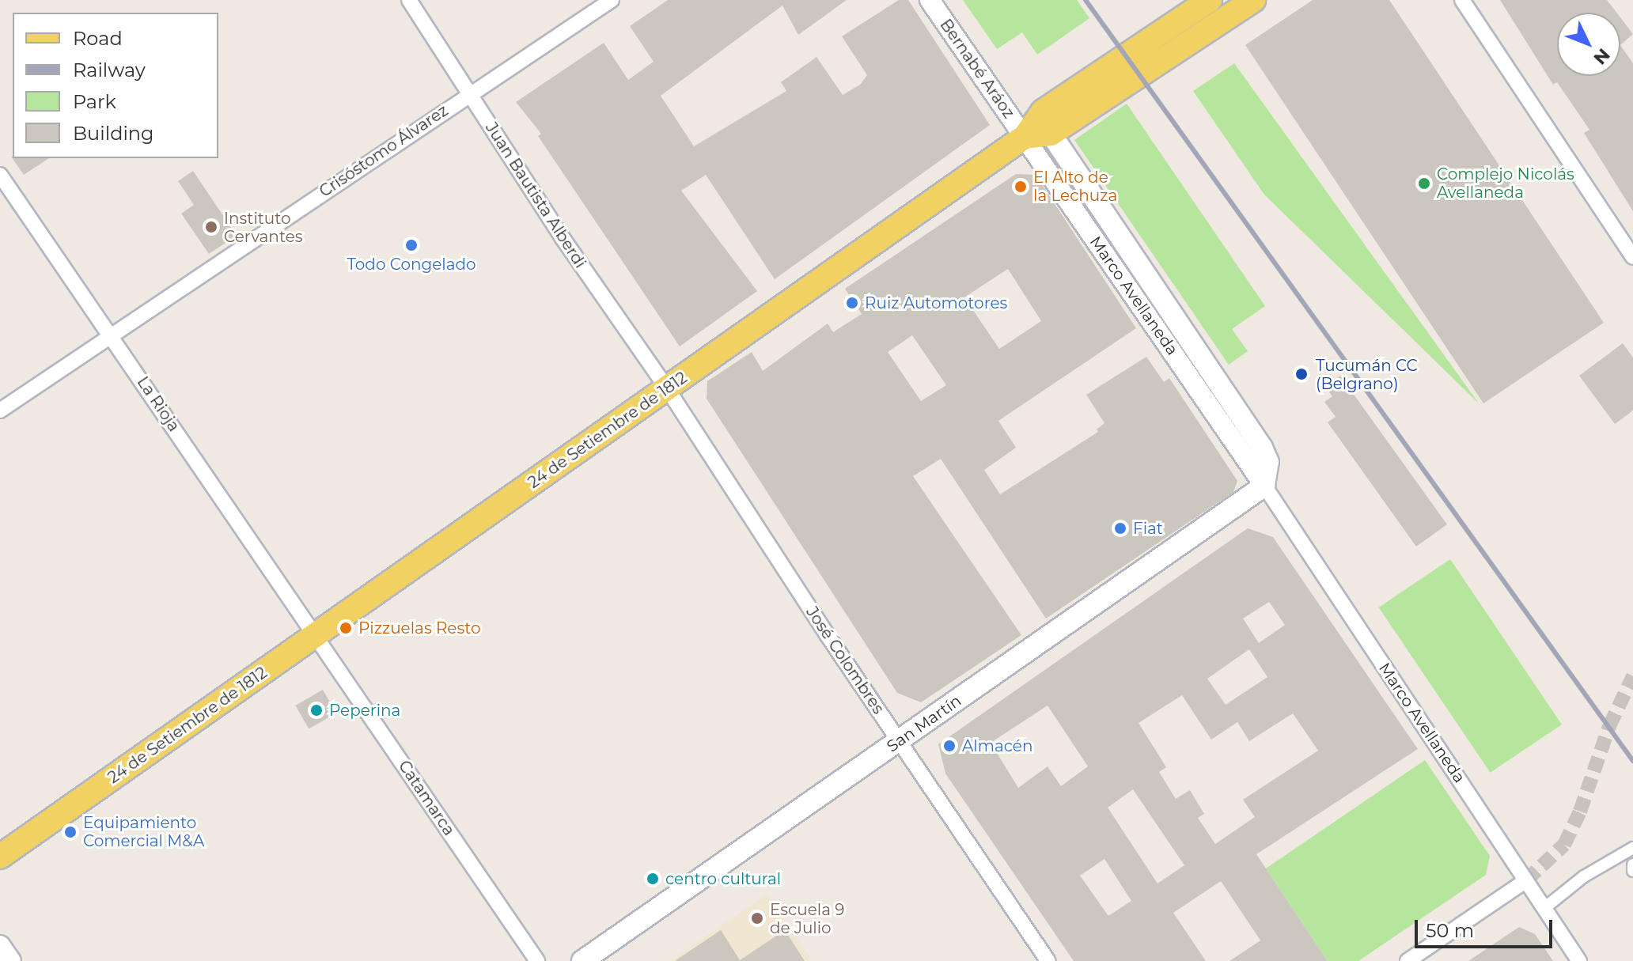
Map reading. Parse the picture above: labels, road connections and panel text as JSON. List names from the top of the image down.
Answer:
{
  "streets": {
    "main road": ["Marco Avellaneda", "24 de Setiembre de 1812", "San Martín"],
    "street": [
      "Bernabé Aráoz",
      "Crisóstomo Álvarez",
      "Juan Bautista Alberdi",
      "La Rioja",
      "José Colombres",
      "Catamarca"
    ]
  },
  "crossings": [
    ["Bernabé Aráoz", "Marco Avellaneda"],
    ["Bernabé Aráoz", "24 de Setiembre de 1812"],
    ["Crisóstomo Álvarez", "Juan Bautista Alberdi"],
    ["Crisóstomo Álvarez", "La Rioja"],
    ["Juan Bautista Alberdi", "24 de Setiembre de 1812"],
    ["Juan Bautista Alberdi", "José Colombres"],
    ["Marco Avellaneda", "24 de Setiembre de 1812"],
    ["Marco Avellaneda", "San Martín"],
    ["La Rioja", "24 de Setiembre de 1812"],
    ["La Rioja", "Catamarca"],
    ["24 de Setiembre de 1812", "José Colombres"],
    ["24 de Setiembre de 1812", "Catamarca"],
    ["José Colombres", "San Martín"]
  ],
  "places": [
    "Complejo Nicolás Avellaneda",
    "El Alto de la Lechuza",
    "Instituto Cervantes",
    "Todo Congelado",
    "Ruiz Automotores",
    "Tucumán CC (Belgrano)",
    "Fiat",
    "Pizzuelas Resto",
    "Peperina",
    "Almacén",
    "Equipamiento Comercial M&A",
    "centro cultural",
    "Escuela 9 de Julio"
  ],
  "legend": [
    "Road",
    "Railway",
    "Park",
    "Building"
  ],
  "scale_bar": "50 m",
  "north": "bottom right"
}
